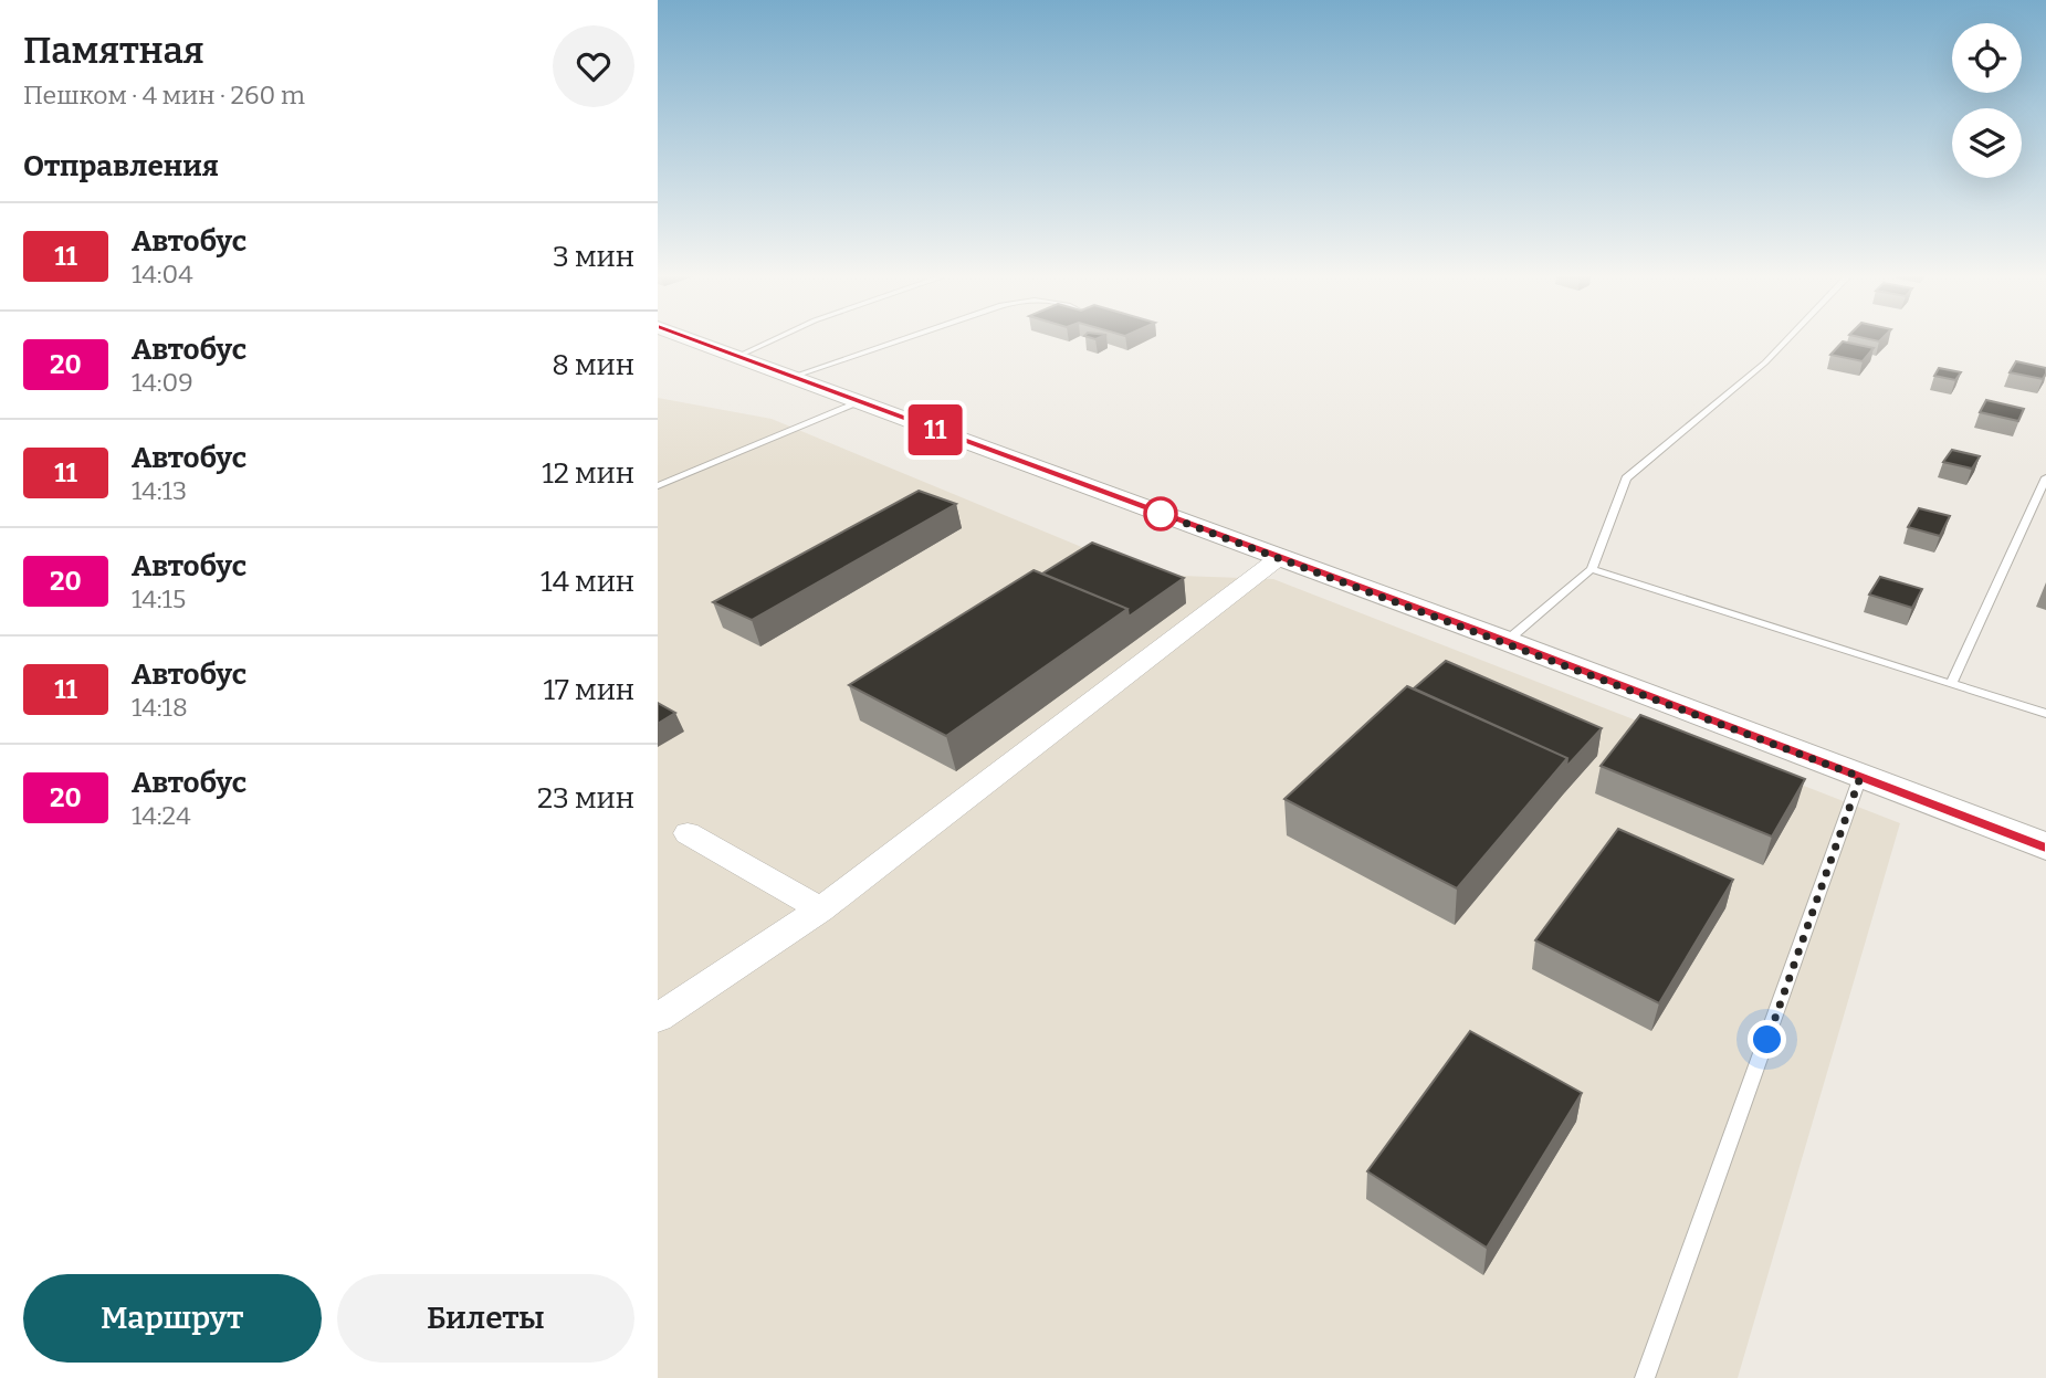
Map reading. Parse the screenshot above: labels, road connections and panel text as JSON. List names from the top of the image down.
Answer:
{
  "lines": ["bus line 11"],
  "page": {
    "heading": [
      ["Памятная", "Пешком · 4 мин · 260 m"],
      "Отправления"
    ],
    "on_map": "11",
    "list": [
      {
        "mark": "11",
        "name": "Автобус",
        "note": "14:04",
        "value": "3 мин"
      },
      {
        "mark": "20",
        "name": "Автобус",
        "note": "14:09",
        "value": "8 мин"
      },
      {
        "mark": "11",
        "name": "Автобус",
        "note": "14:13",
        "value": "12 мин"
      },
      {
        "mark": "20",
        "name": "Автобус",
        "note": "14:15",
        "value": "14 мин"
      },
      {
        "mark": "11",
        "name": "Автобус",
        "note": "14:18",
        "value": "17 мин"
      },
      {
        "mark": "20",
        "name": "Автобус",
        "note": "14:24",
        "value": "23 мин"
      }
    ],
    "buttons": ["Маршрут", "Билеты"]
  }
}
